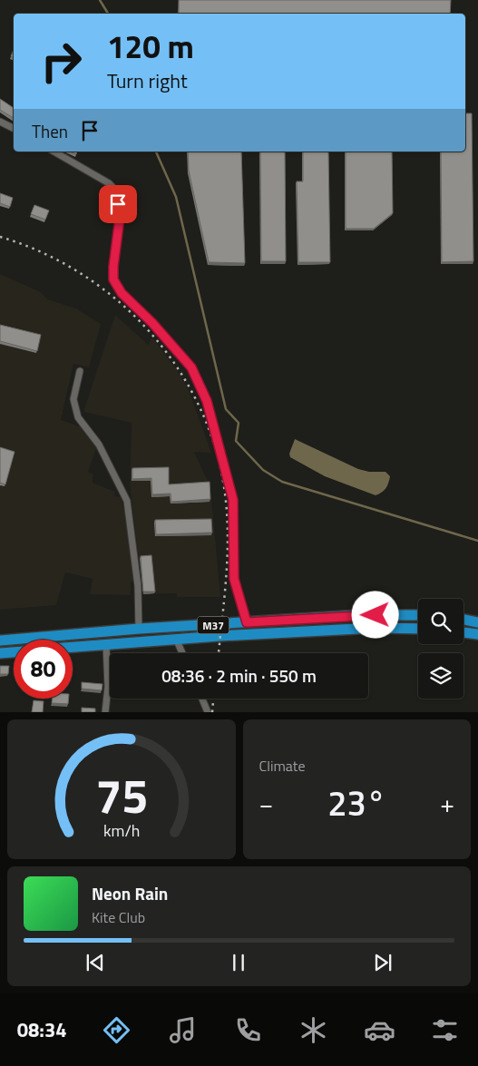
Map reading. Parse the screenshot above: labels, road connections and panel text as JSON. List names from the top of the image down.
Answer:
{
  "streets": {
    "highway": ["M37"]
  },
  "page": {
    "turn": ["120 m", "Turn right"],
    "then": "Then",
    "limit": "80",
    "trip": "08:36 · 2 min · 550 m",
    "tile": "Climate",
    "heat": ["−", "23°", "+"],
    "song": ["Neon Rain", "Kite Club"],
    "tabs": "08:34",
    "gauge": ["75", "km/h"]
  }
}
